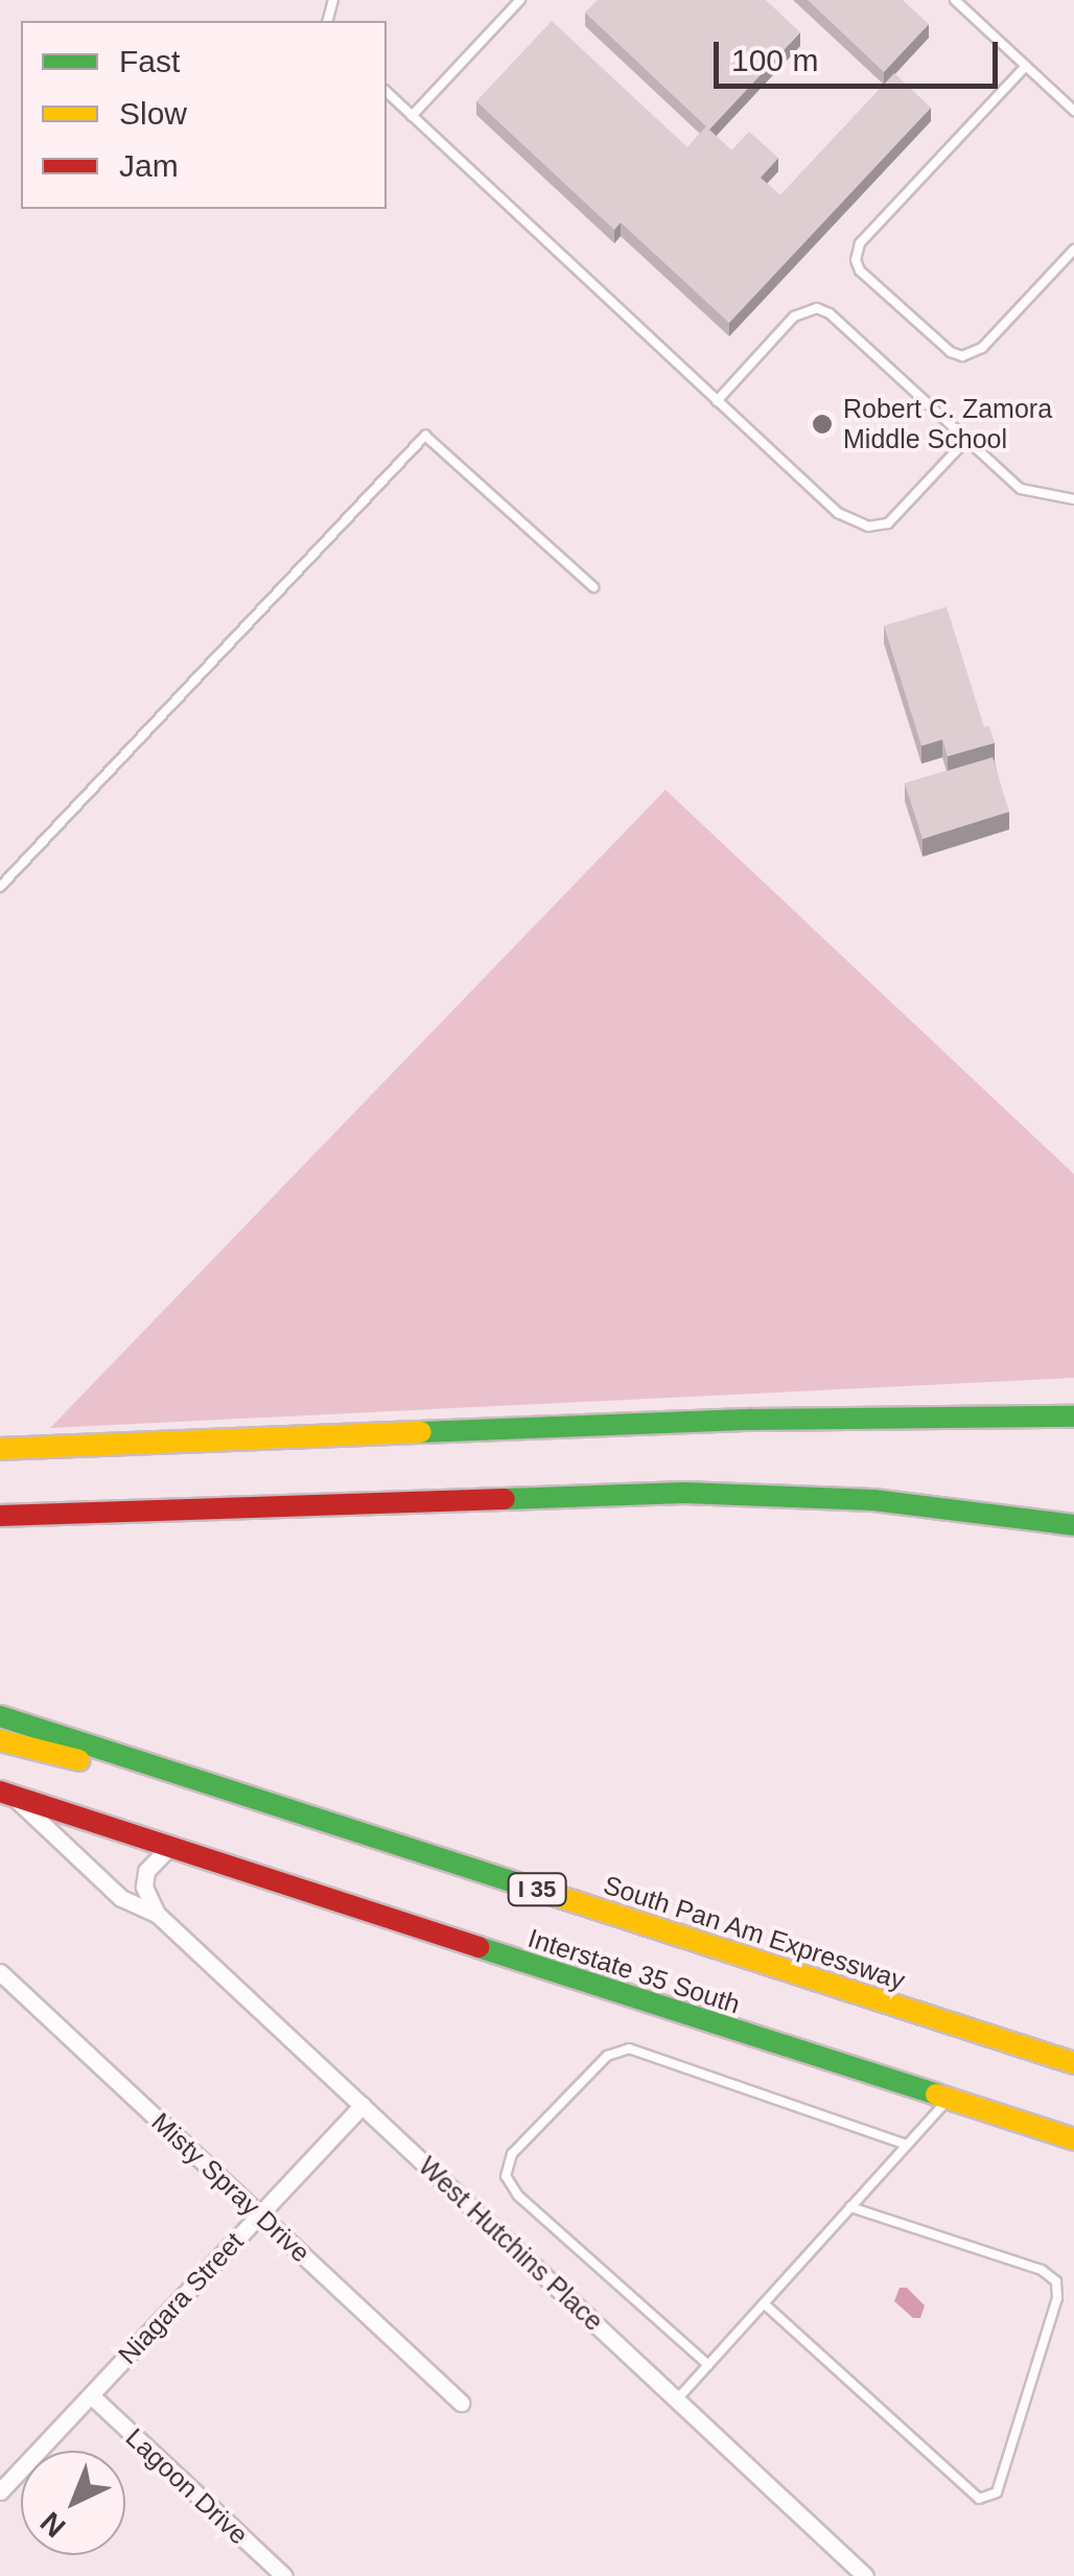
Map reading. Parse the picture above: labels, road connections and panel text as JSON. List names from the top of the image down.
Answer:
{
  "streets": {
    "main road": ["I 35", "South Pan Am Expressway", "Interstate 35 South"],
    "street": [
      "Misty Spray Drive",
      "West Hutchins Place",
      "Niagara Street",
      "Lagoon Drive"
    ]
  },
  "crossings": [
    ["Interstate 35 South", "West Hutchins Place"],
    ["Misty Spray Drive", "Niagara Street"],
    ["West Hutchins Place", "Niagara Street"],
    ["Niagara Street", "Lagoon Drive"]
  ],
  "places": ["Robert C. Zamora Middle School"],
  "legend": ["Fast", "Slow", "Jam"],
  "scale_bar": "100 m",
  "north": "bottom left"
}
